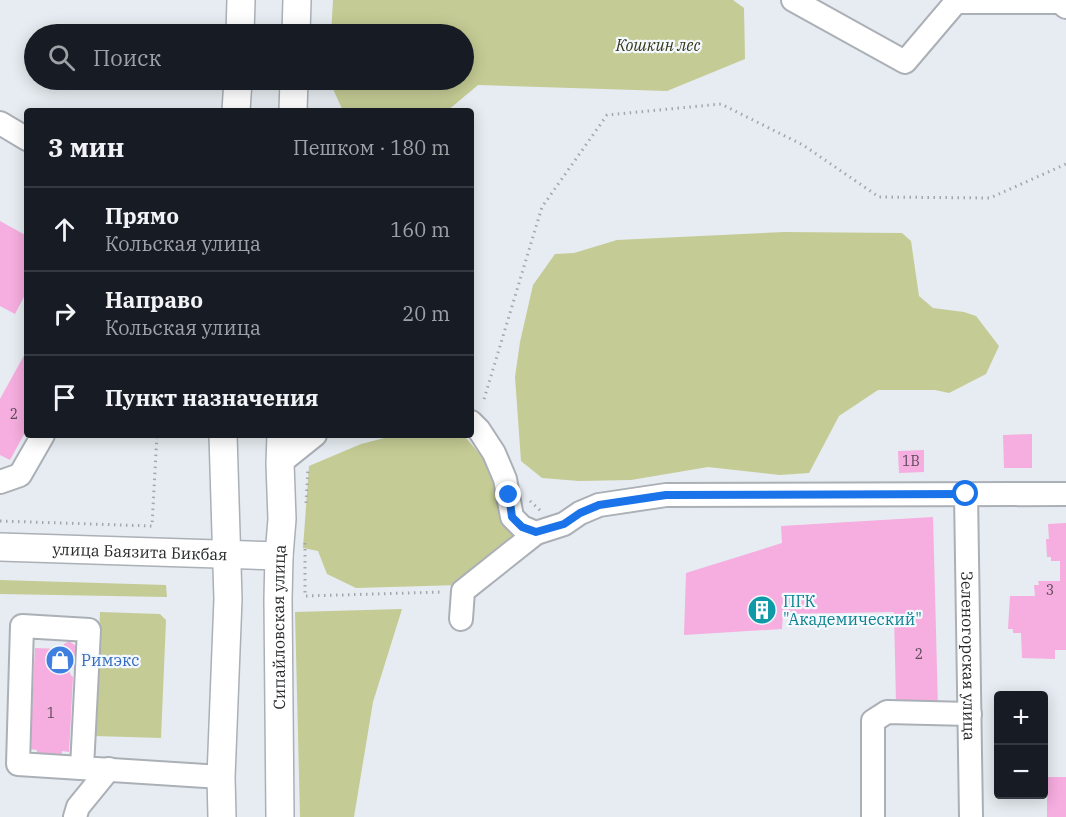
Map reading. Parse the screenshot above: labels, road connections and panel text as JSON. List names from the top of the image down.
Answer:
{
  "streets": {
    "main road": ["улица Баязита Бикбая", "Сипайловская улица"],
    "street": ["Зеленогорская улица"]
  },
  "crossings": [
    ["улица Баязита Бикбая", "Сипайловская улица"]
  ],
  "parks": ["Кошкин лес"],
  "places": {
    "building": ["ПГК \"Академический\""],
    "shop": ["Римэкс"]
  },
  "house_numbers": [
    "2",
    "1В",
    "3",
    "2",
    "1"
  ],
  "page": {
    "search": "Поиск",
    "heading": ["3 мин", "Пешком · 180 m"],
    "list": [
      ["Прямо", "Кольская улица", "160 m"],
      ["Направо", "Кольская улица", "20 m"],
      "Пункт назначения"
    ],
    "map_buttons": ["+", "−"]
  }
}
